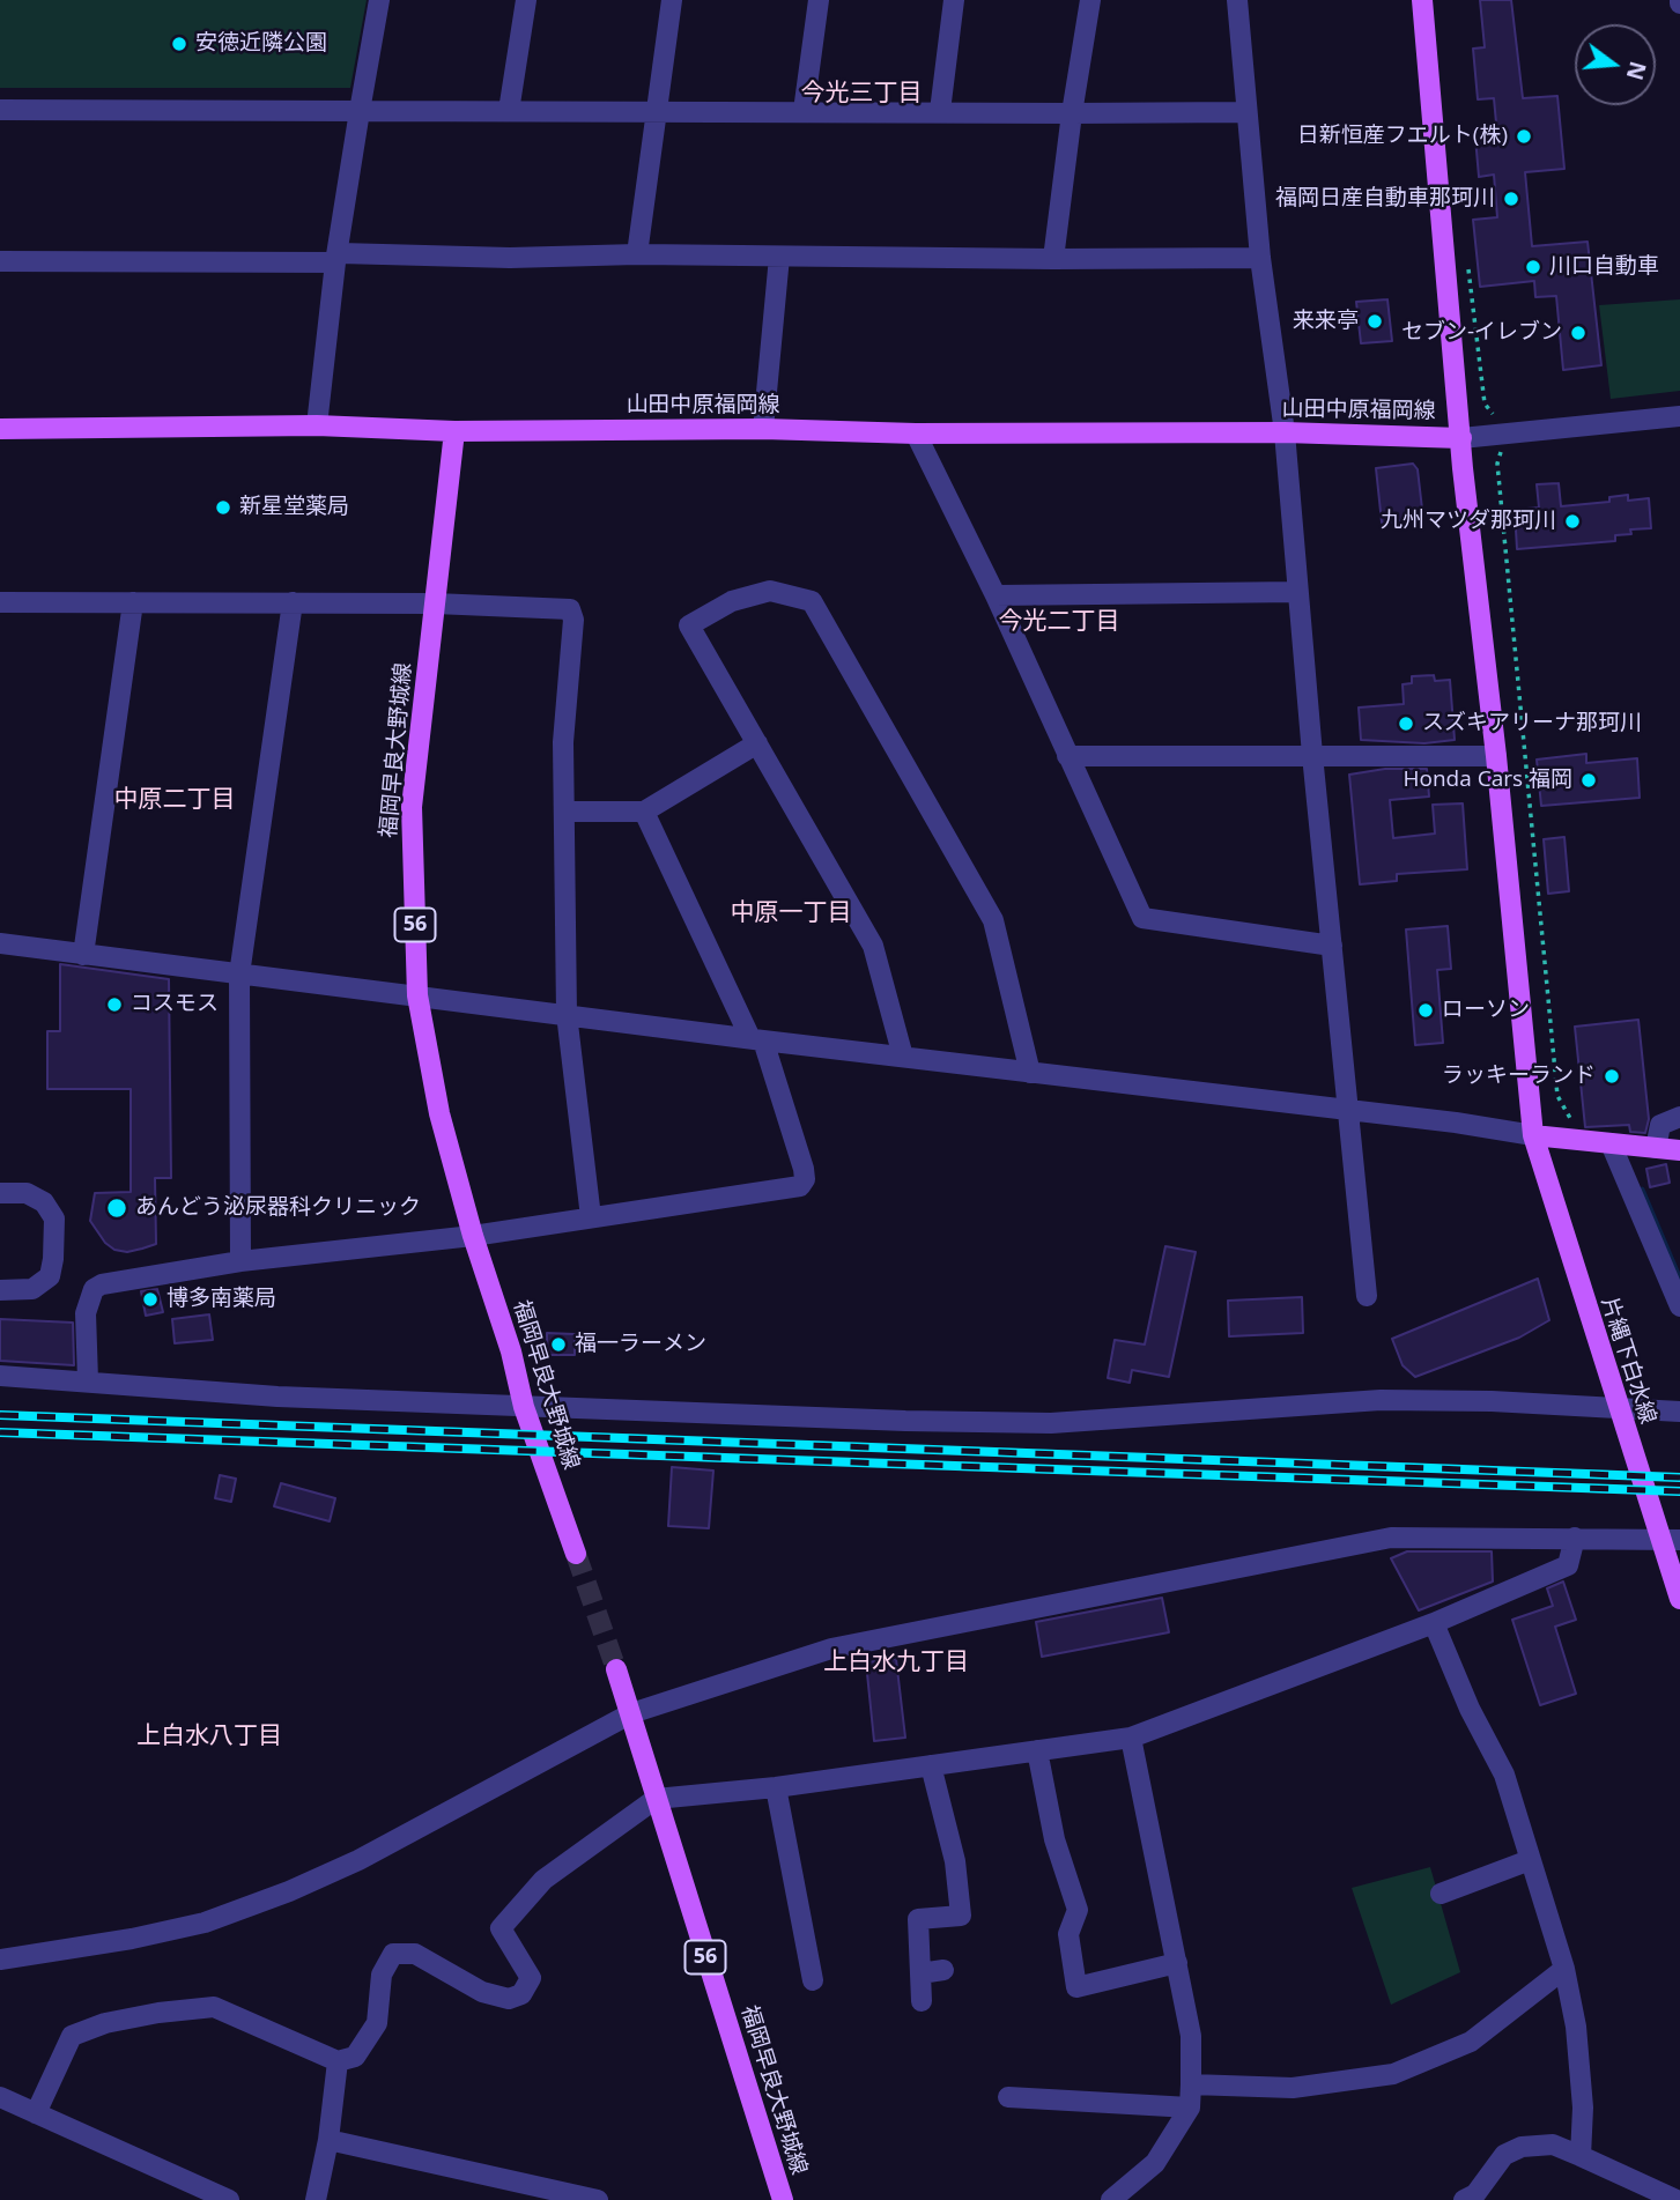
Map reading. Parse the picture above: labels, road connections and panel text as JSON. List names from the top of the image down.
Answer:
{
  "streets": {
    "main road": [
      "山田中原福岡線",
      "福岡早良大野城線",
      "56",
      "片縄下白水線"
    ]
  },
  "crossings": [
    ["山田中原福岡線", "福岡早良大野城線"],
    ["山田中原福岡線", "片縄下白水線"]
  ],
  "districts": [
    "今光三丁目",
    "今光二丁目",
    "中原二丁目",
    "中原一丁目",
    "上白水九丁目",
    "上白水八丁目"
  ],
  "places": [
    "安徳近隣公園",
    "日新恒産フエルト(株)",
    "福岡日産自動車那珂川",
    "川口自動車",
    "来来亭",
    "セブン-イレブン",
    "新星堂薬局",
    "九州マツダ那珂川",
    "スズキアリーナ那珂川",
    "Honda Cars 福岡",
    "コスモス",
    "ローソン",
    "ラッキーランド",
    "あんどう泌尿器科クリニック",
    "博多南薬局",
    "福一ラーメン"
  ],
  "north": "right"
}
